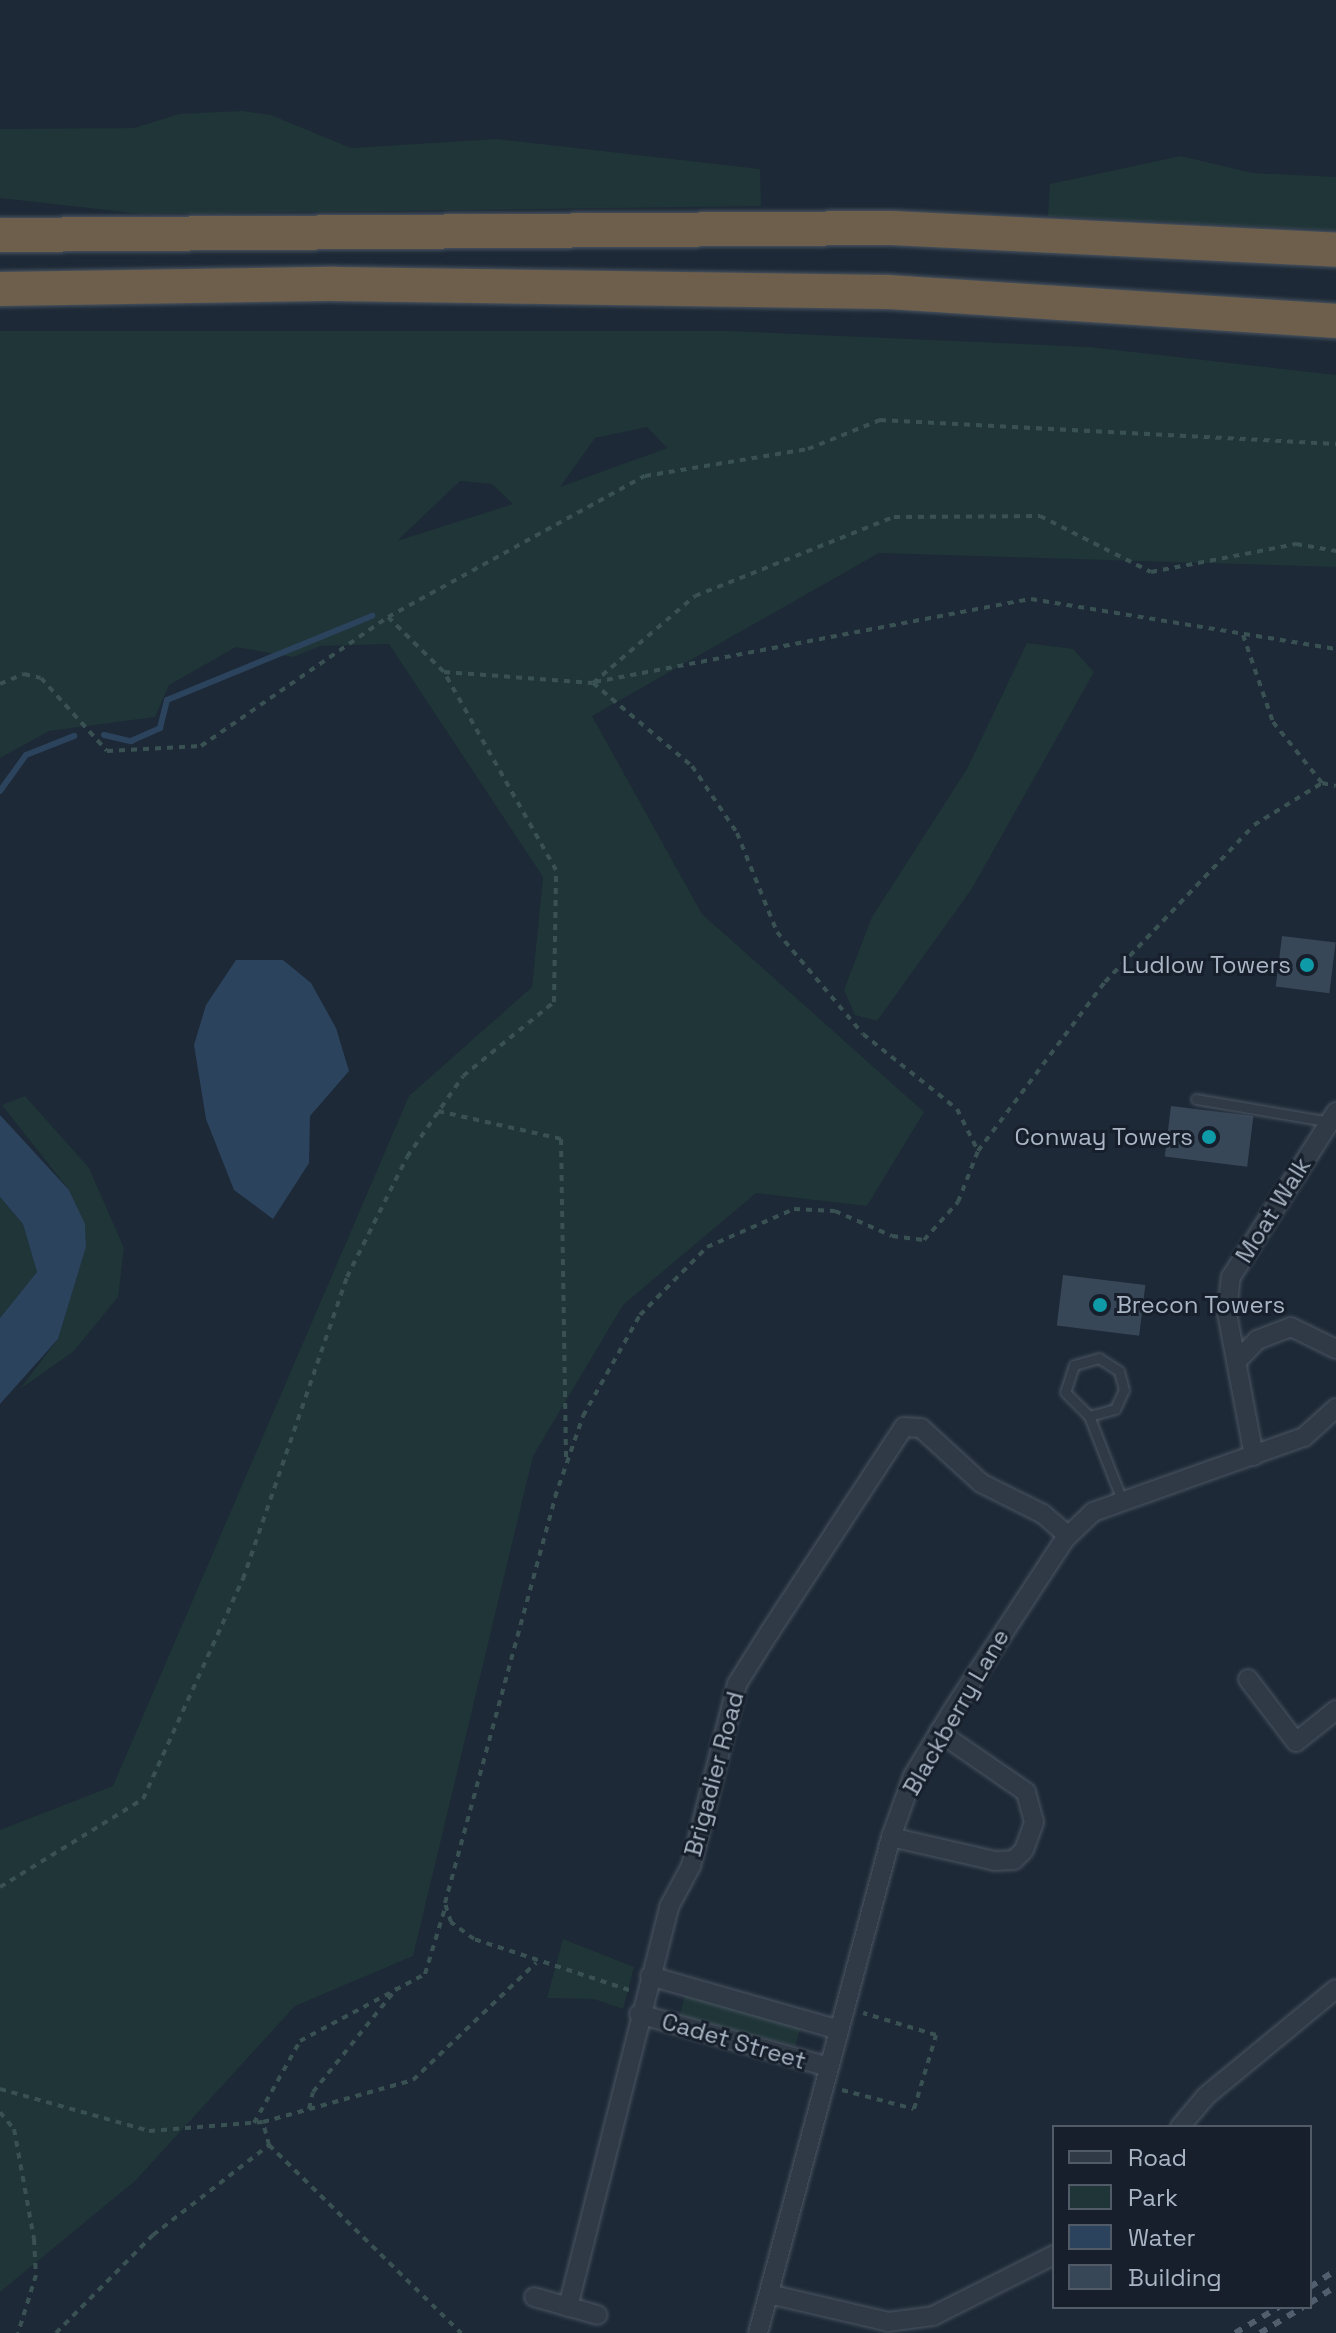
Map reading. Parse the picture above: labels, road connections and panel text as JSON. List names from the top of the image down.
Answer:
{
  "streets": {
    "street": [
      "Moat Walk",
      "Blackberry Lane",
      "Brigadier Road",
      "Cadet Street"
    ]
  },
  "crossings": [
    ["Moat Walk", "Blackberry Lane"],
    ["Blackberry Lane", "Brigadier Road"],
    ["Blackberry Lane", "Cadet Street"],
    ["Brigadier Road", "Cadet Street"]
  ],
  "places": ["Ludlow Towers", "Conway Towers", "Brecon Towers"],
  "legend": [
    "Road",
    "Park",
    "Water",
    "Building"
  ]
}
